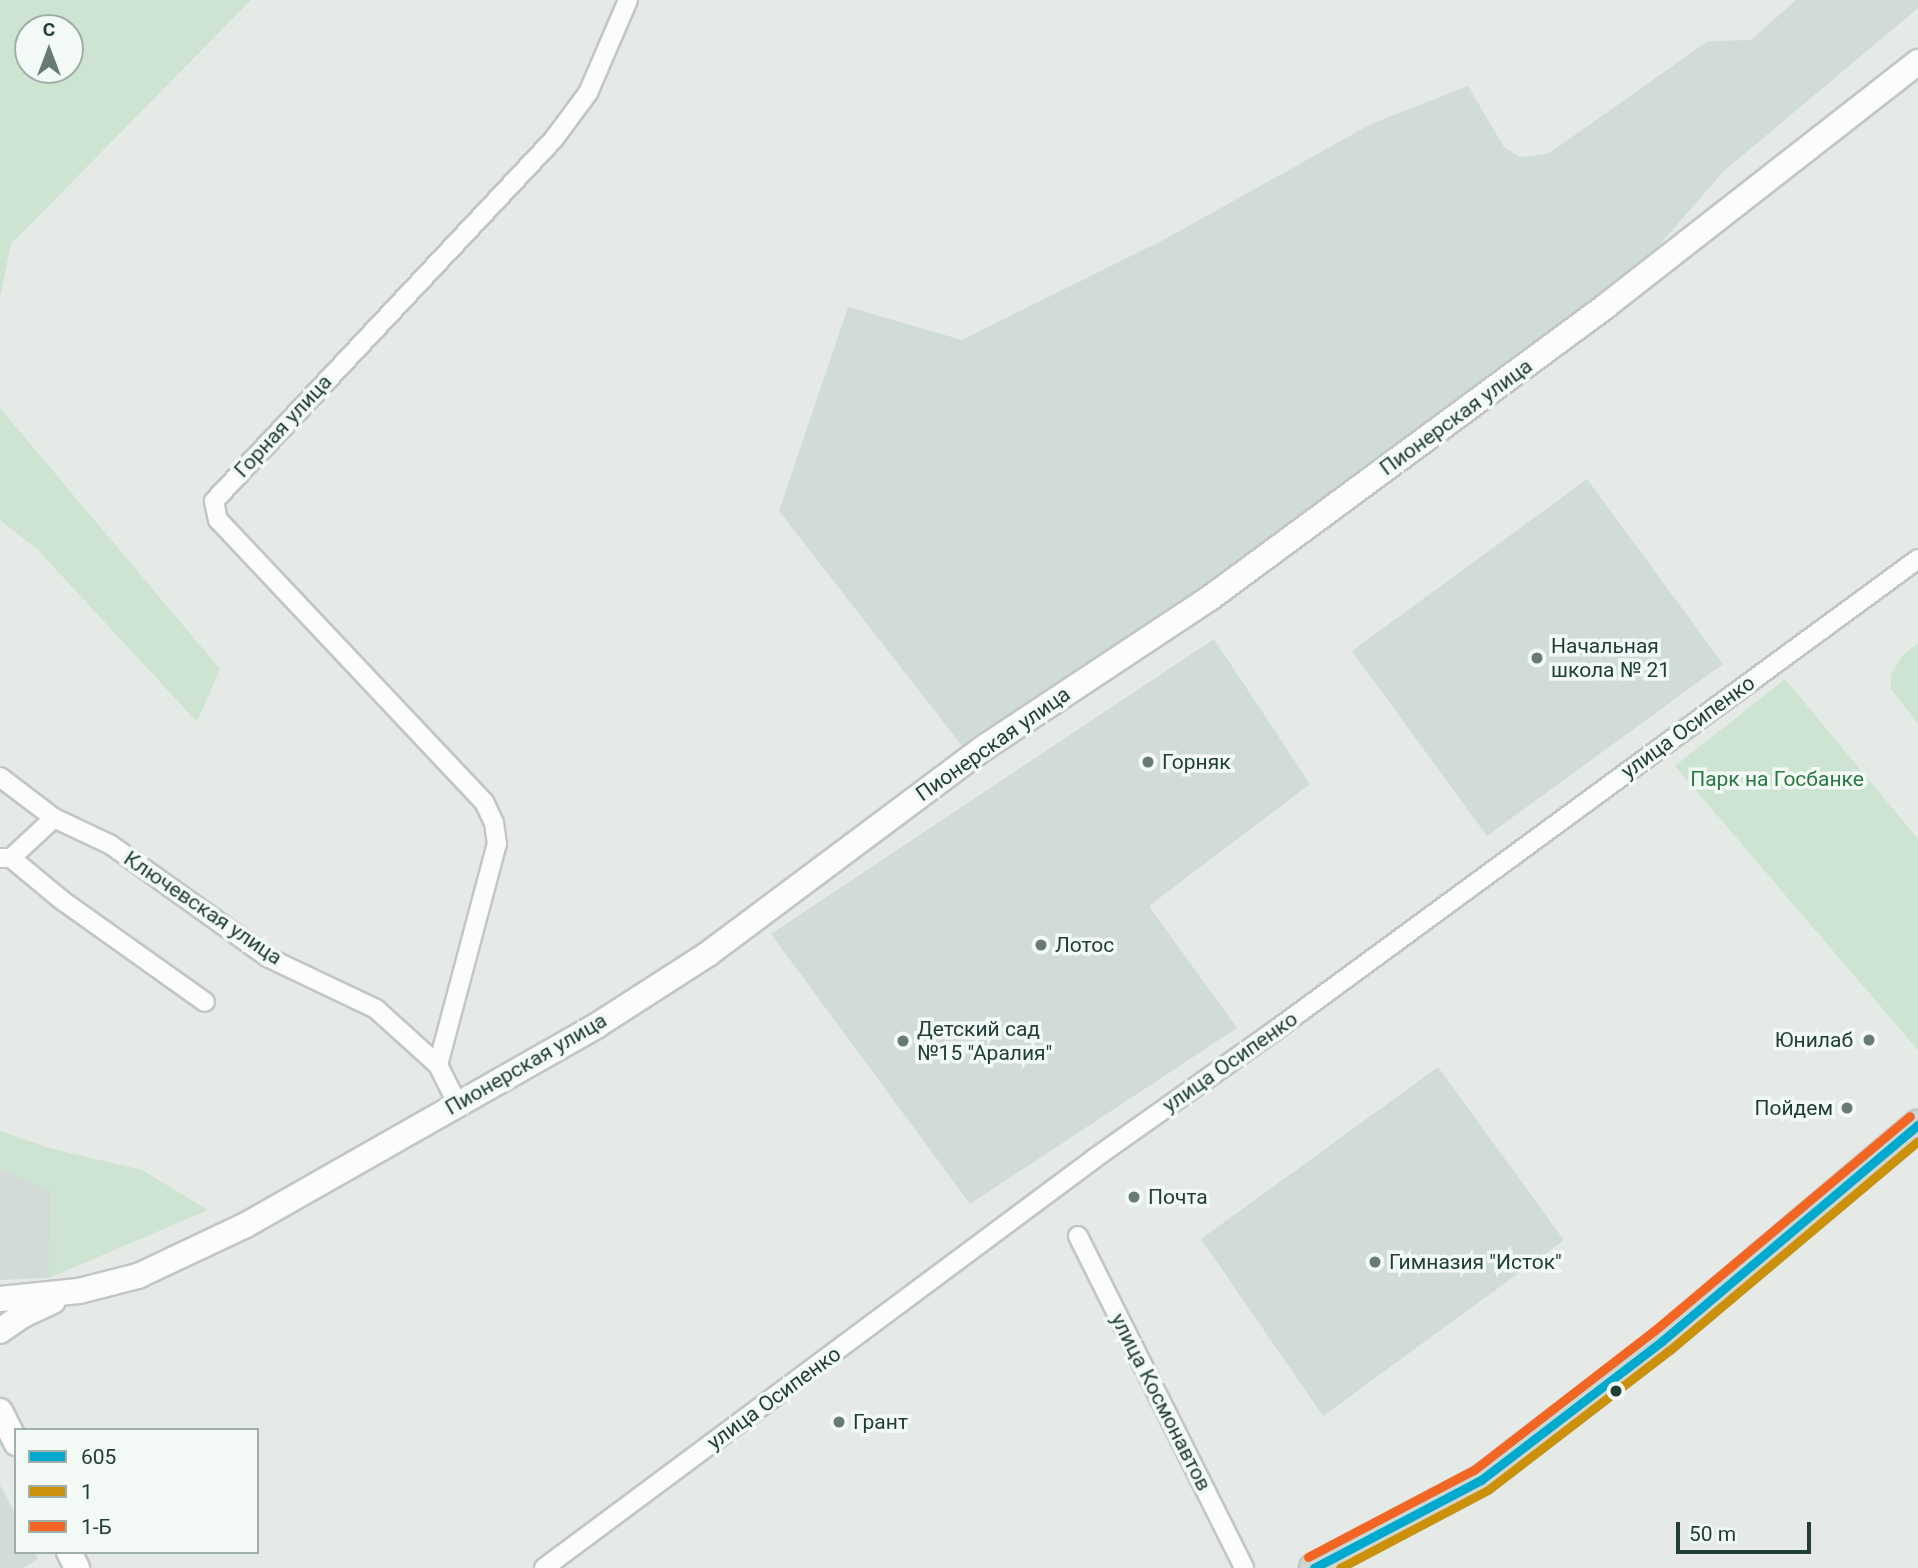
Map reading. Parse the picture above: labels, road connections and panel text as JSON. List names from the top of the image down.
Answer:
{
  "streets": {
    "main road": ["Пионерская улица"],
    "street": [
      "Горная улица",
      "улица Осипенко",
      "Ключевская улица",
      "улица Космонавтов"
    ]
  },
  "crossings": [
    ["Пионерская улица", "Ключевская улица"],
    ["Горная улица", "Ключевская улица"]
  ],
  "parks": ["Парк на Госбанке"],
  "places": [
    "Начальная школа № 21",
    "Горняк",
    "Лотос",
    "Юнилаб",
    "Детский сад №15 \"Аралия\"",
    "Пойдем",
    "Почта",
    "Гимназия \"Исток\"",
    "Грант"
  ],
  "lines": ["transit line 1-Б", "transit line 605", "transit line 1"],
  "legend": ["605", "1", "1-Б"],
  "scale_bar": "50 m",
  "north": "top"
}
